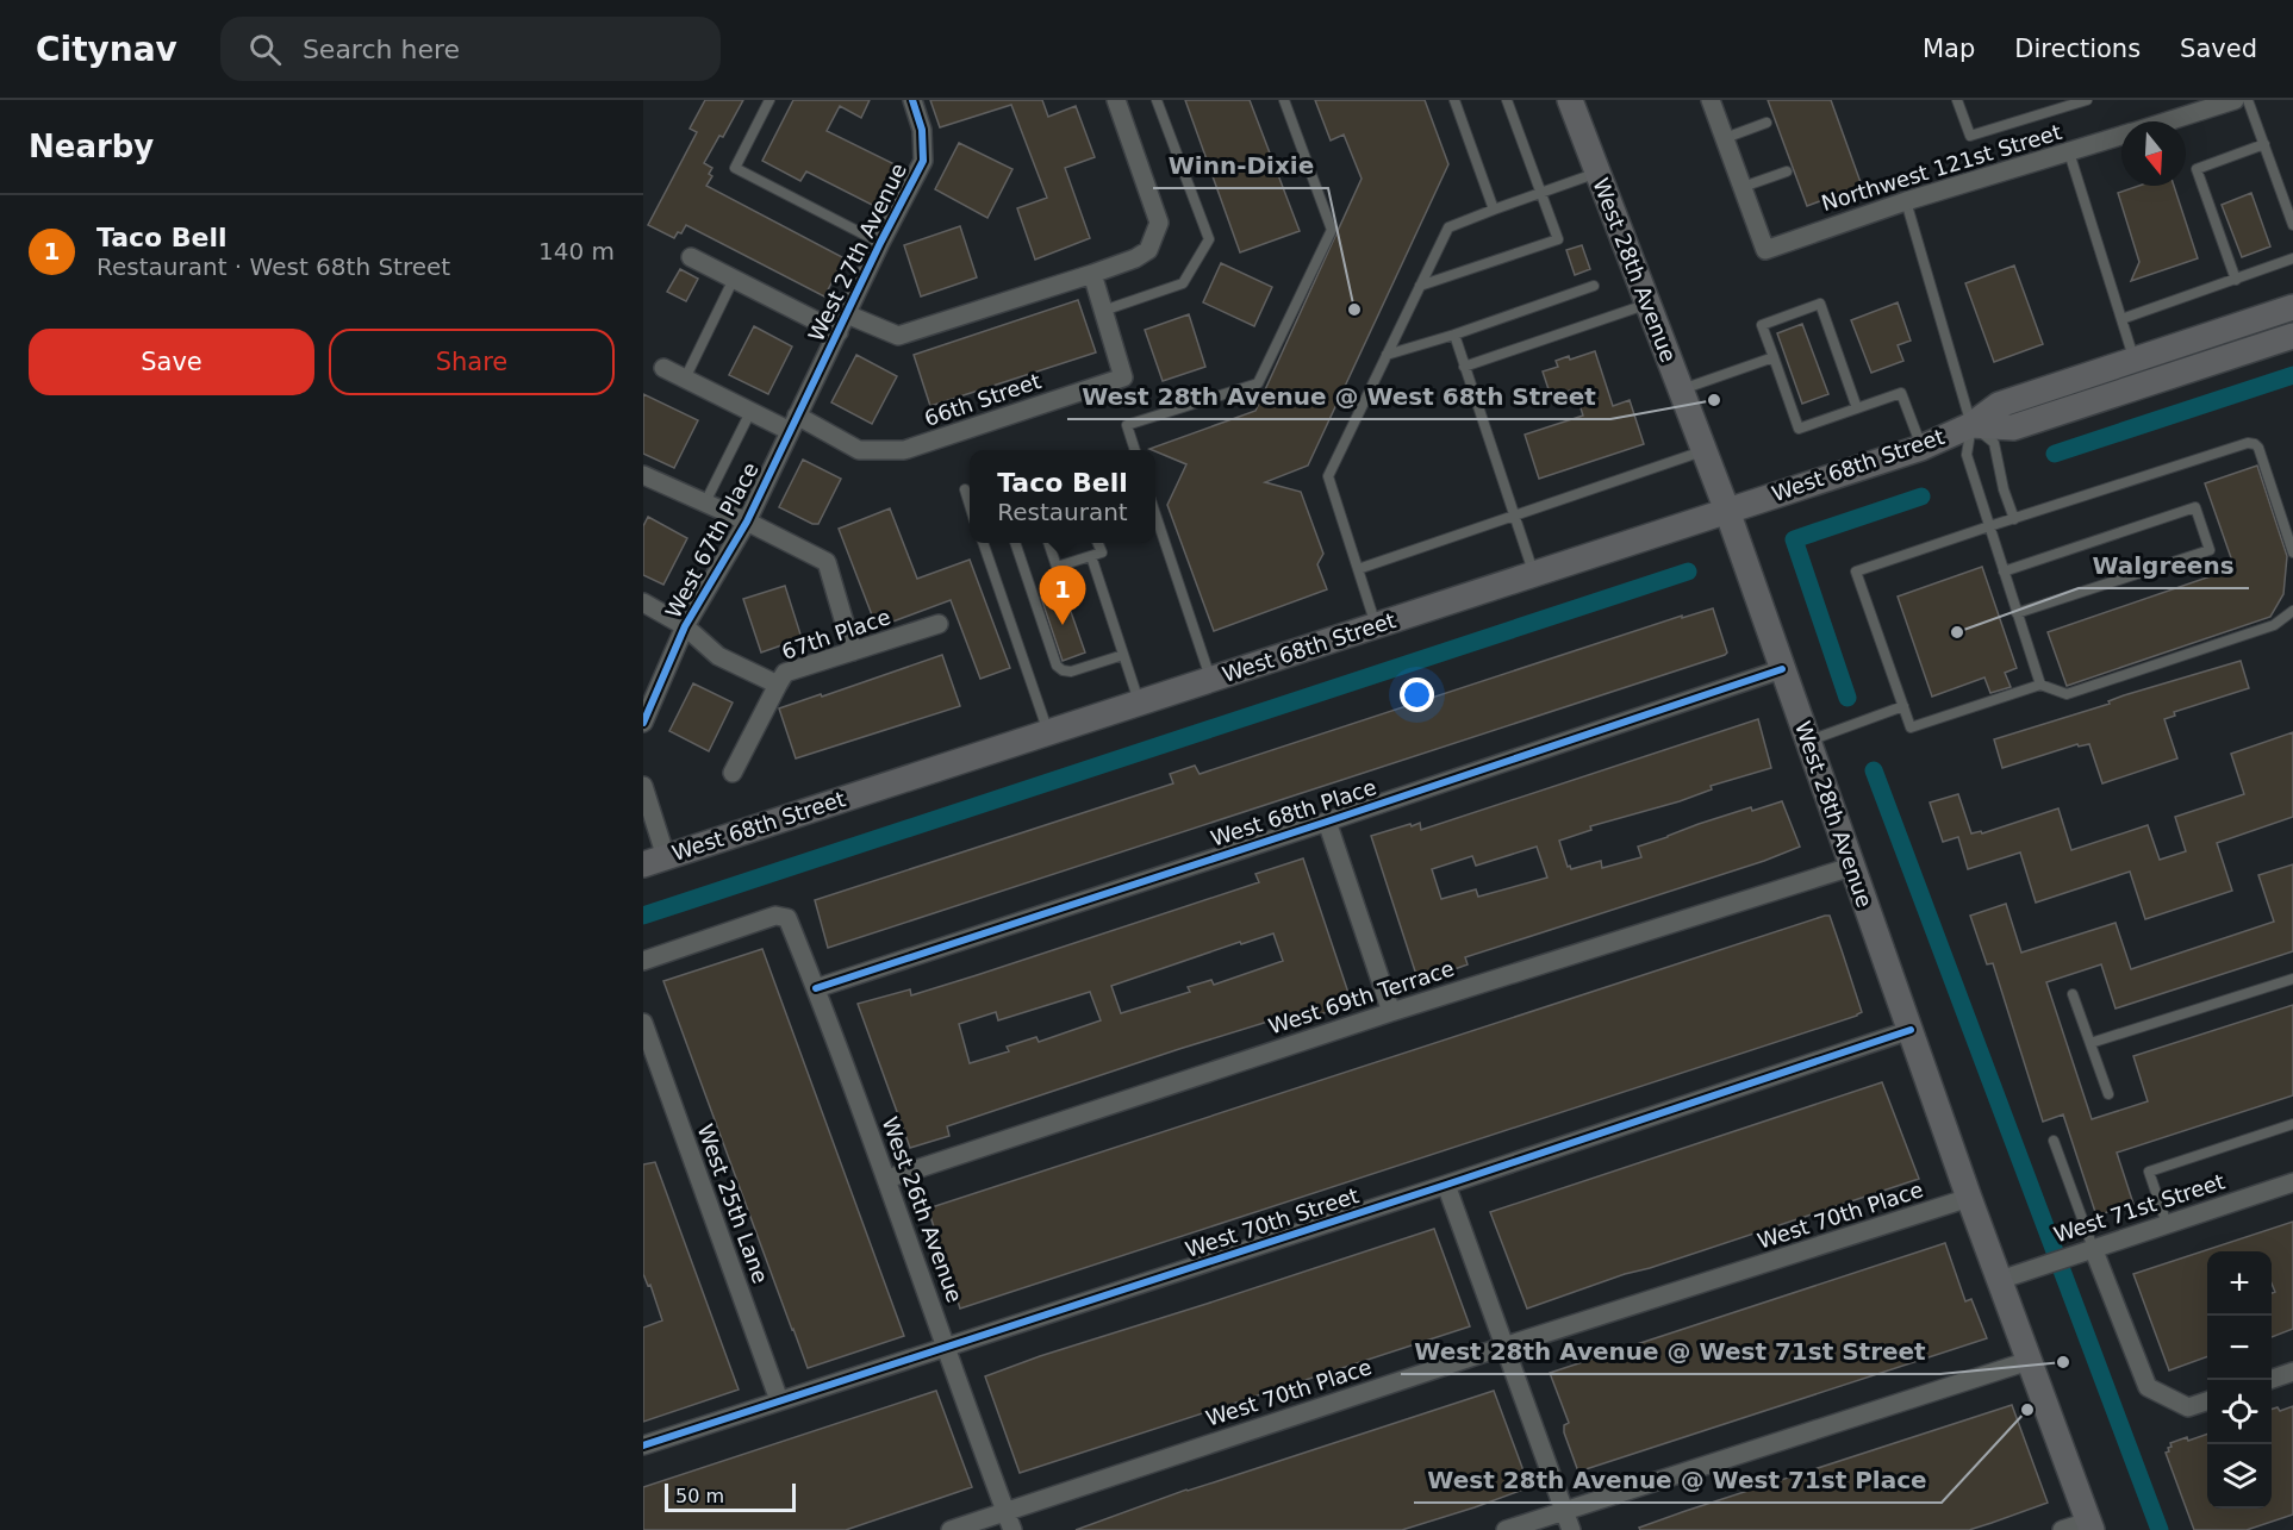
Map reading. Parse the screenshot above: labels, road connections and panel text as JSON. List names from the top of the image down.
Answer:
{
  "streets": {
    "main road": ["West 28th Avenue", "West 68th Street"],
    "street": [
      "Northwest 121st Street",
      "West 27th Avenue",
      "66th Street",
      "West 67th Place",
      "67th Place",
      "West 68th Place",
      "West 69th Terrace",
      "West 25th Lane",
      "West 71st Street",
      "West 26th Avenue",
      "West 70th Place",
      "West 70th Street"
    ]
  },
  "crossings": [
    ["West 27th Avenue", "66th Street"],
    ["West 27th Avenue", "West 67th Place"],
    ["West 28th Avenue", "West 68th Street"],
    ["West 28th Avenue", "West 68th Place"],
    ["West 28th Avenue", "West 69th Terrace"],
    ["West 28th Avenue", "West 71st Street"],
    ["West 28th Avenue", "West 70th Place"],
    ["West 28th Avenue", "West 70th Street"],
    ["66th Street", "West 67th Place"],
    ["West 67th Place", "67th Place"],
    ["West 68th Place", "West 26th Avenue"],
    ["West 69th Terrace", "West 26th Avenue"],
    ["West 25th Lane", "West 70th Street"],
    ["West 26th Avenue", "West 70th Place"],
    ["West 26th Avenue", "West 70th Street"]
  ],
  "places": [
    "Winn-Dixie",
    "West 28th Avenue @ West 68th Street",
    "Walgreens",
    "West 28th Avenue @ West 71st Street",
    "West 28th Avenue @ West 71st Place"
  ],
  "scale_bar": "50 m",
  "north": "bottom",
  "page": {
    "header": "Citynav",
    "search": "Search here",
    "nav": ["Map", "Directions", "Saved"],
    "heading": "Nearby",
    "list": [
      {
        "mark": "1",
        "name": "Taco Bell",
        "note": "Restaurant · West 68th Street",
        "value": "140 m"
      }
    ],
    "buttons": ["Save", "Share"],
    "popup": ["Taco Bell", "Restaurant"],
    "pins": "1",
    "map_buttons": ["+", "−"],
    "scale": "50 m"
  }
}
